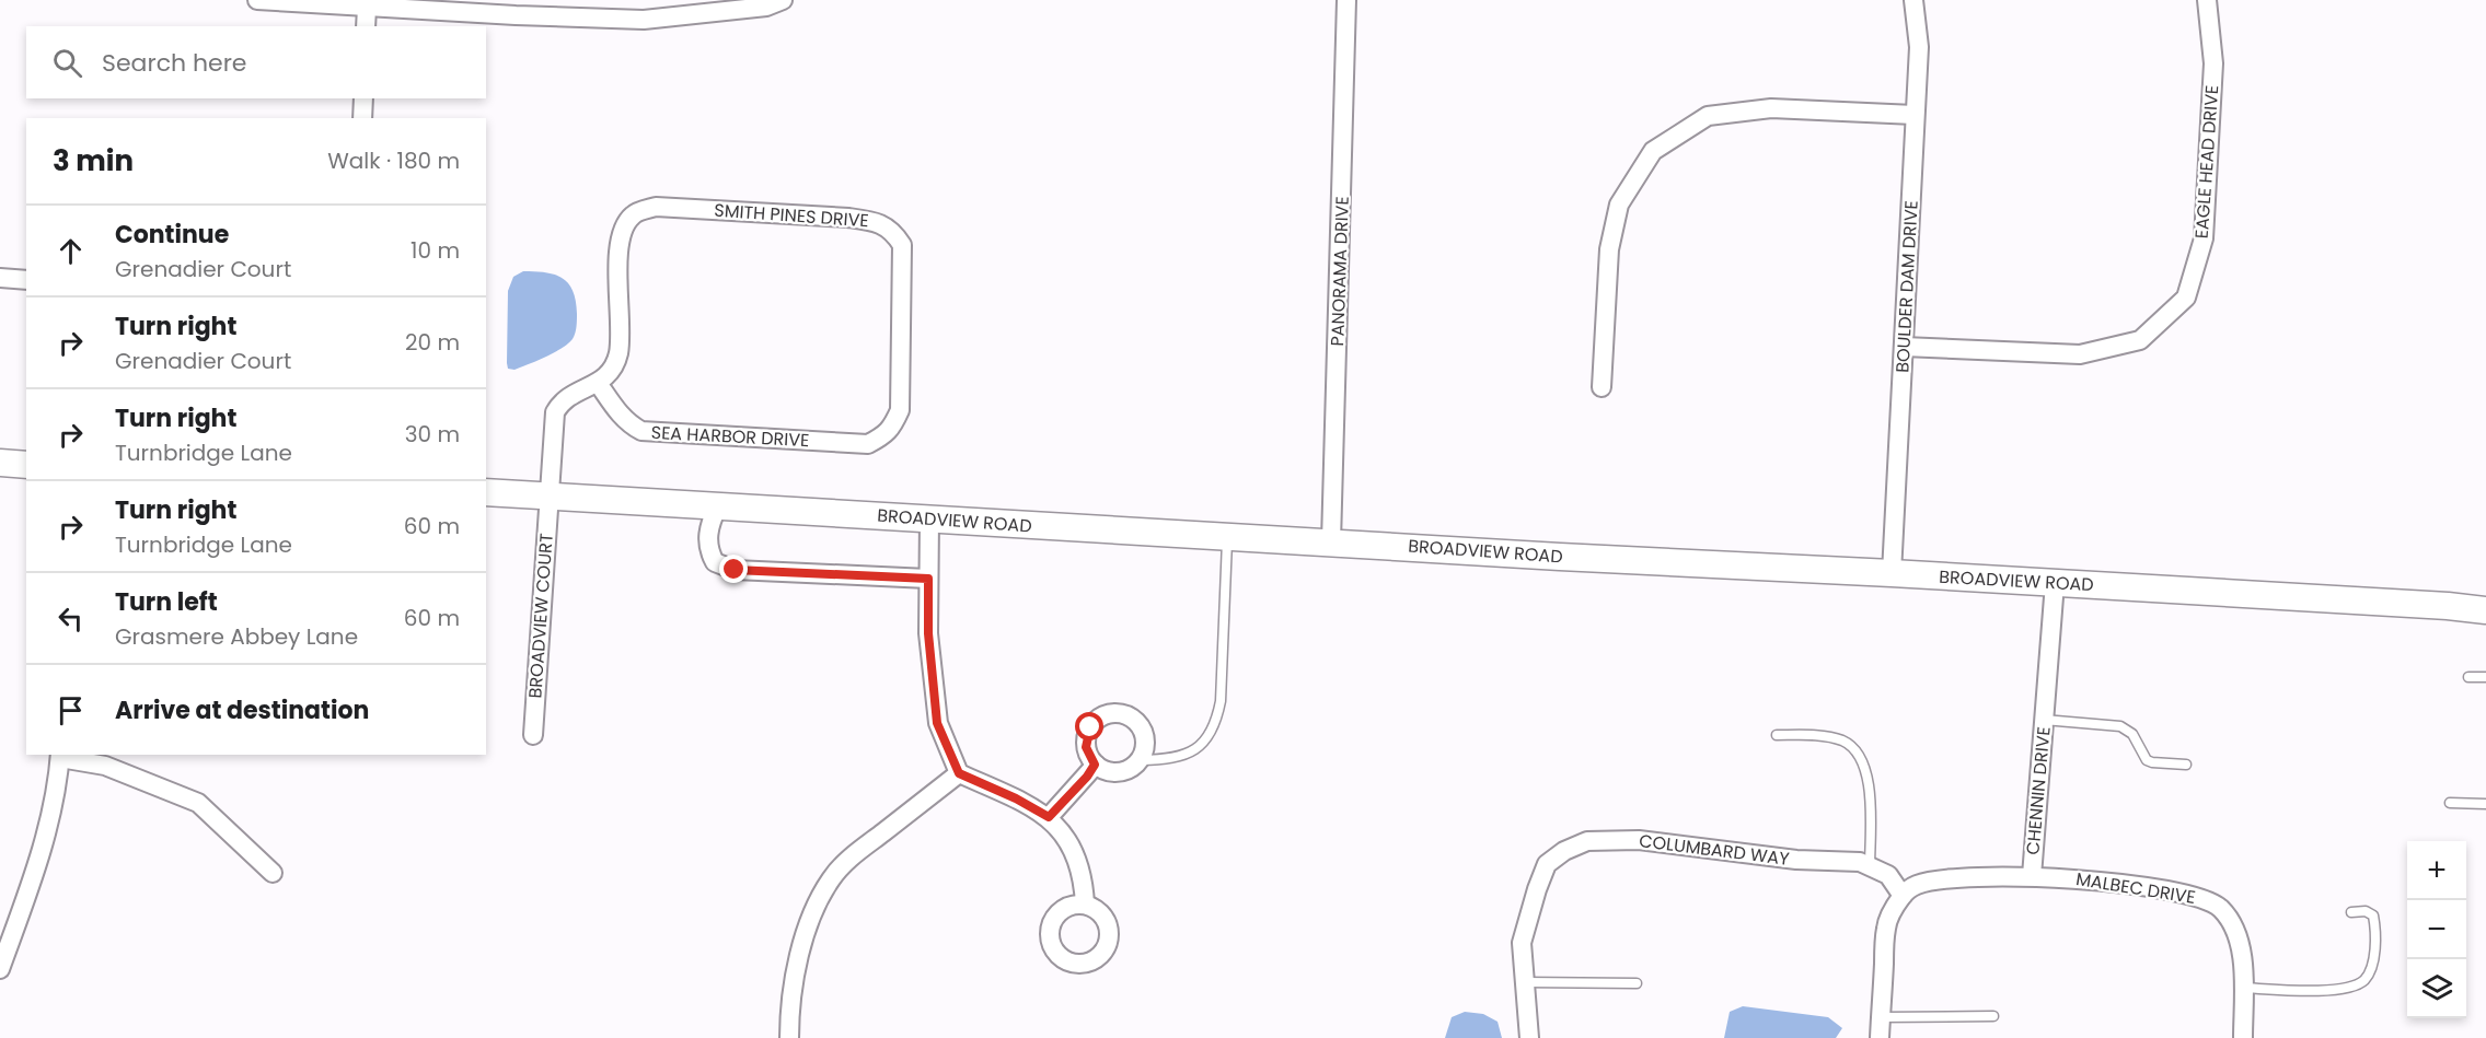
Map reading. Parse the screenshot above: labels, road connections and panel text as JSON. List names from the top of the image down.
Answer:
{
  "streets": {
    "street": [
      "EAGLE HEAD DRIVE",
      "SMITH PINES DRIVE",
      "PANORAMA DRIVE",
      "BOULDER DAM DRIVE",
      "SEA HARBOR DRIVE",
      "BROADVIEW ROAD",
      "BROADVIEW COURT",
      "CHENNIN DRIVE",
      "COLUMBARD WAY",
      "MALBEC DRIVE"
    ]
  },
  "crossings": [
    ["EAGLE HEAD DRIVE", "BOULDER DAM DRIVE"],
    ["SMITH PINES DRIVE", "SEA HARBOR DRIVE"],
    ["SMITH PINES DRIVE", "BROADVIEW COURT"],
    ["PANORAMA DRIVE", "BROADVIEW ROAD"],
    ["BOULDER DAM DRIVE", "BROADVIEW ROAD"],
    ["SEA HARBOR DRIVE", "BROADVIEW COURT"],
    ["BROADVIEW ROAD", "BROADVIEW COURT"],
    ["BROADVIEW ROAD", "CHENNIN DRIVE"],
    ["CHENNIN DRIVE", "COLUMBARD WAY"],
    ["CHENNIN DRIVE", "MALBEC DRIVE"]
  ],
  "page": {
    "search": "Search here",
    "heading": ["3 min", "Walk · 180 m"],
    "list": [
      ["Continue", "Grenadier Court", "10 m"],
      ["Turn right", "Grenadier Court", "20 m"],
      ["Turn right", "Turnbridge Lane", "30 m"],
      ["Turn right", "Turnbridge Lane", "60 m"],
      ["Turn left", "Grasmere Abbey Lane", "60 m"],
      "Arrive at destination"
    ],
    "map_buttons": ["+", "−"]
  }
}
